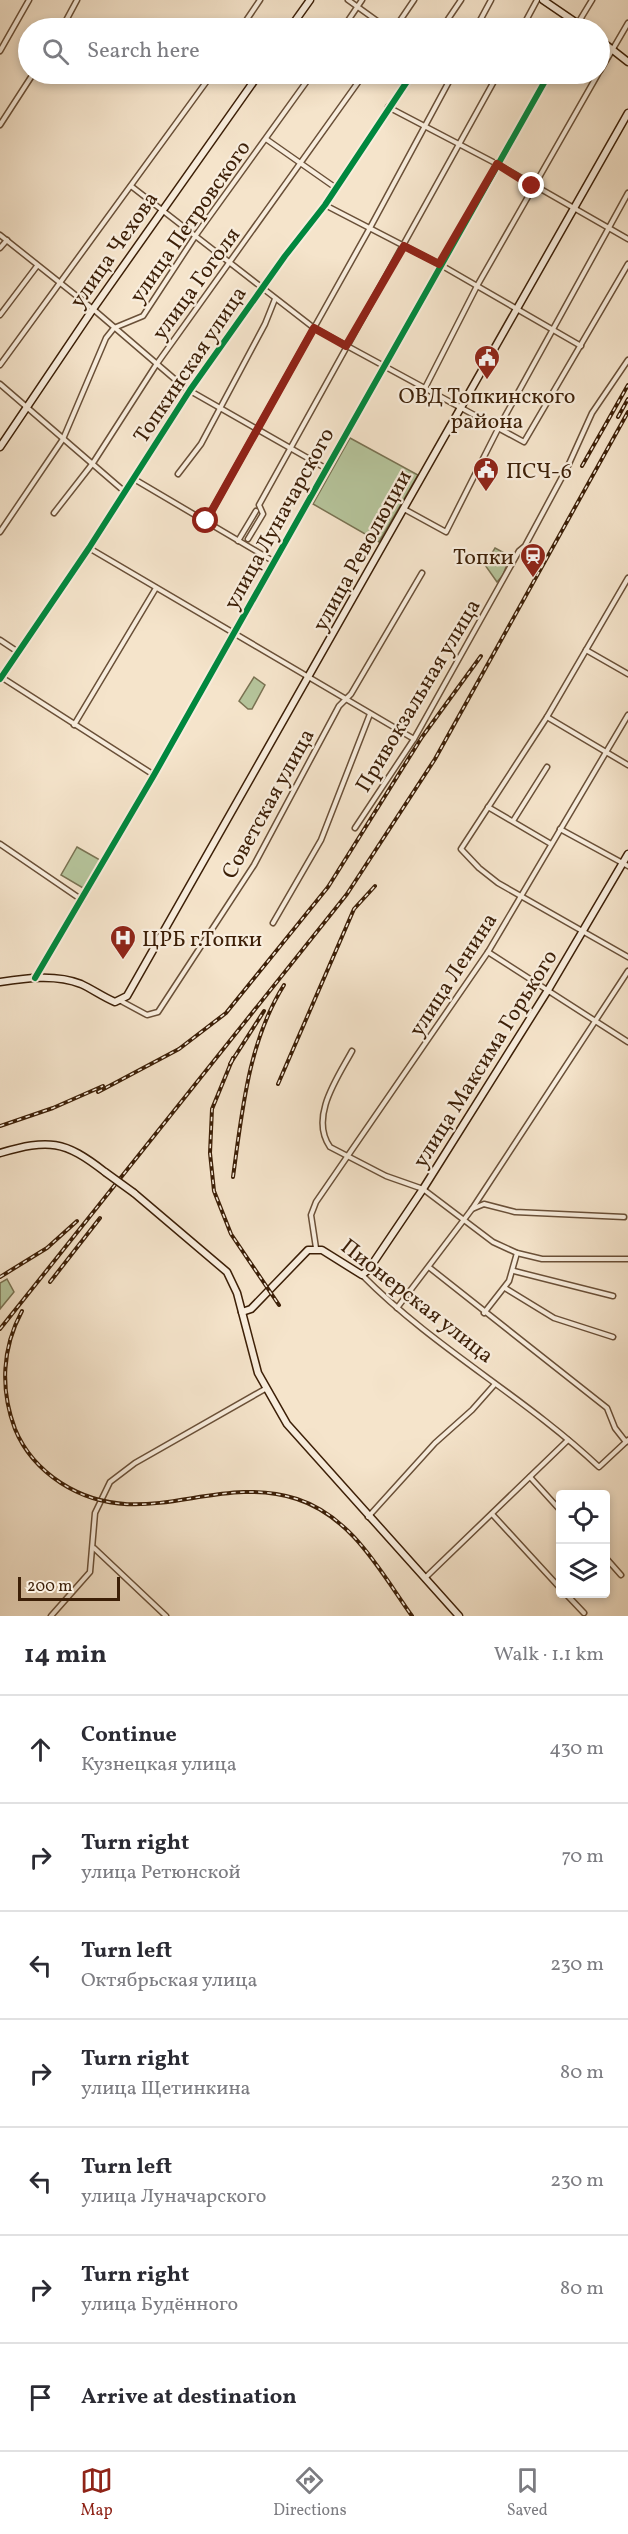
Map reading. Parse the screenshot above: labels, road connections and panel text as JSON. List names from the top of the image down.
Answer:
{
  "streets": {
    "street": [
      "улица Петровского",
      "улица Чехова",
      "улица Гоголя",
      "Топкинская улица",
      "улица Луначарского",
      "улица Революции",
      "Привокзальная улица",
      "Советская улица",
      "улица Ленина",
      "улица Максима Горького",
      "Пионерская улица"
    ]
  },
  "crossings": [
    ["улица Революции", "Советская улица"],
    ["улица Ленина", "Пионерская улица"],
    ["улица Максима Горького", "Пионерская улица"]
  ],
  "places": {
    "public building": ["ОВД Топкинского района", "ПСЧ-6"],
    "station": ["Топки"],
    "hospital": ["ЦРБ г.Топки"]
  },
  "scale_bar": "200 m",
  "page": {
    "search": "Search here",
    "scale": "200 m",
    "heading": ["14 min", "Walk · 1.1 km"],
    "list": [
      ["Continue", "Кузнецкая улица", "430 m"],
      ["Turn right", "улица Ретюнской", "70 m"],
      ["Turn left", "Октябрьская улица", "230 m"],
      ["Turn right", "улица Щетинкина", "80 m"],
      ["Turn left", "улица Луначарского", "230 m"],
      ["Turn right", "улица Будённого", "80 m"],
      "Arrive at destination"
    ],
    "nav": ["Map", "Directions", "Saved"]
  }
}
